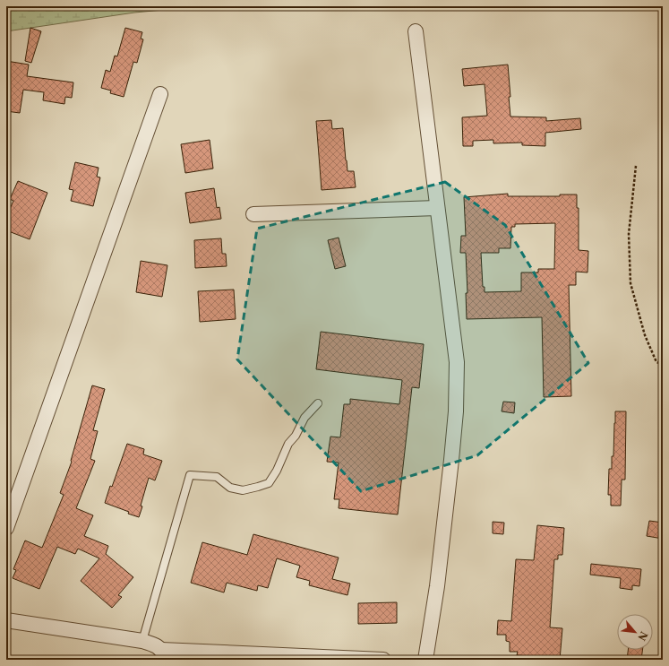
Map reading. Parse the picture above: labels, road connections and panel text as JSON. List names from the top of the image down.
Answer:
{
  "north": "bottom right"
}
